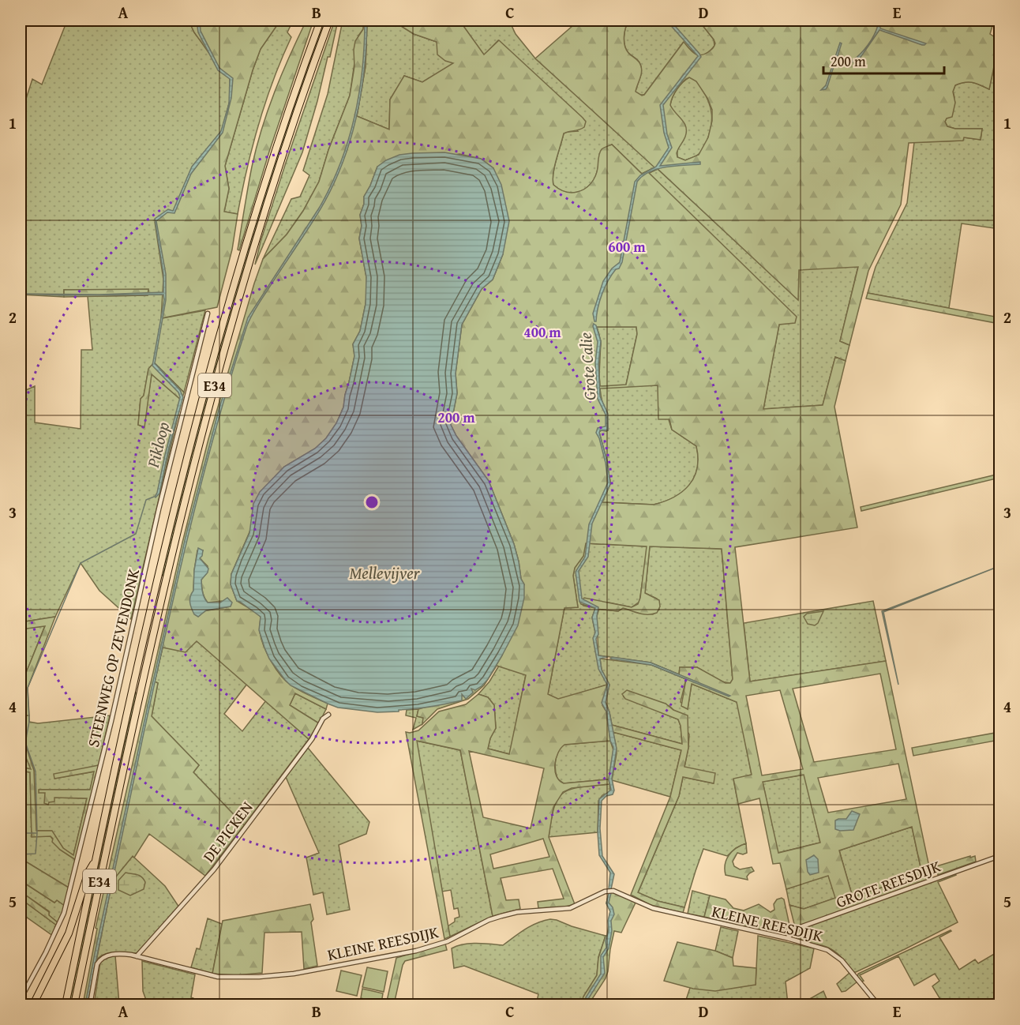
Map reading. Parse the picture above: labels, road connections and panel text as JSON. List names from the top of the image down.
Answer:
{
  "streets": {
    "highway": ["E34"],
    "street": [
      "STEENWEG OP ZEVENDONK",
      "DE PICKEN",
      "GROTE REESDIJK",
      "KLEINE REESDIJK"
    ]
  },
  "crossings": [
    ["DE PICKEN", "KLEINE REESDIJK"],
    ["GROTE REESDIJK", "KLEINE REESDIJK"]
  ],
  "water": ["Grote Calie", "Pikloop", "Mellevijver"],
  "scale_bar": "200 m",
  "grid": {
    "columns": [
      "A",
      "B",
      "C",
      "D",
      "E"
    ],
    "rows": [
      "1",
      "2",
      "3",
      "4",
      "5"
    ]
  },
  "rings": ["600 m", "400 m", "200 m"]
}
